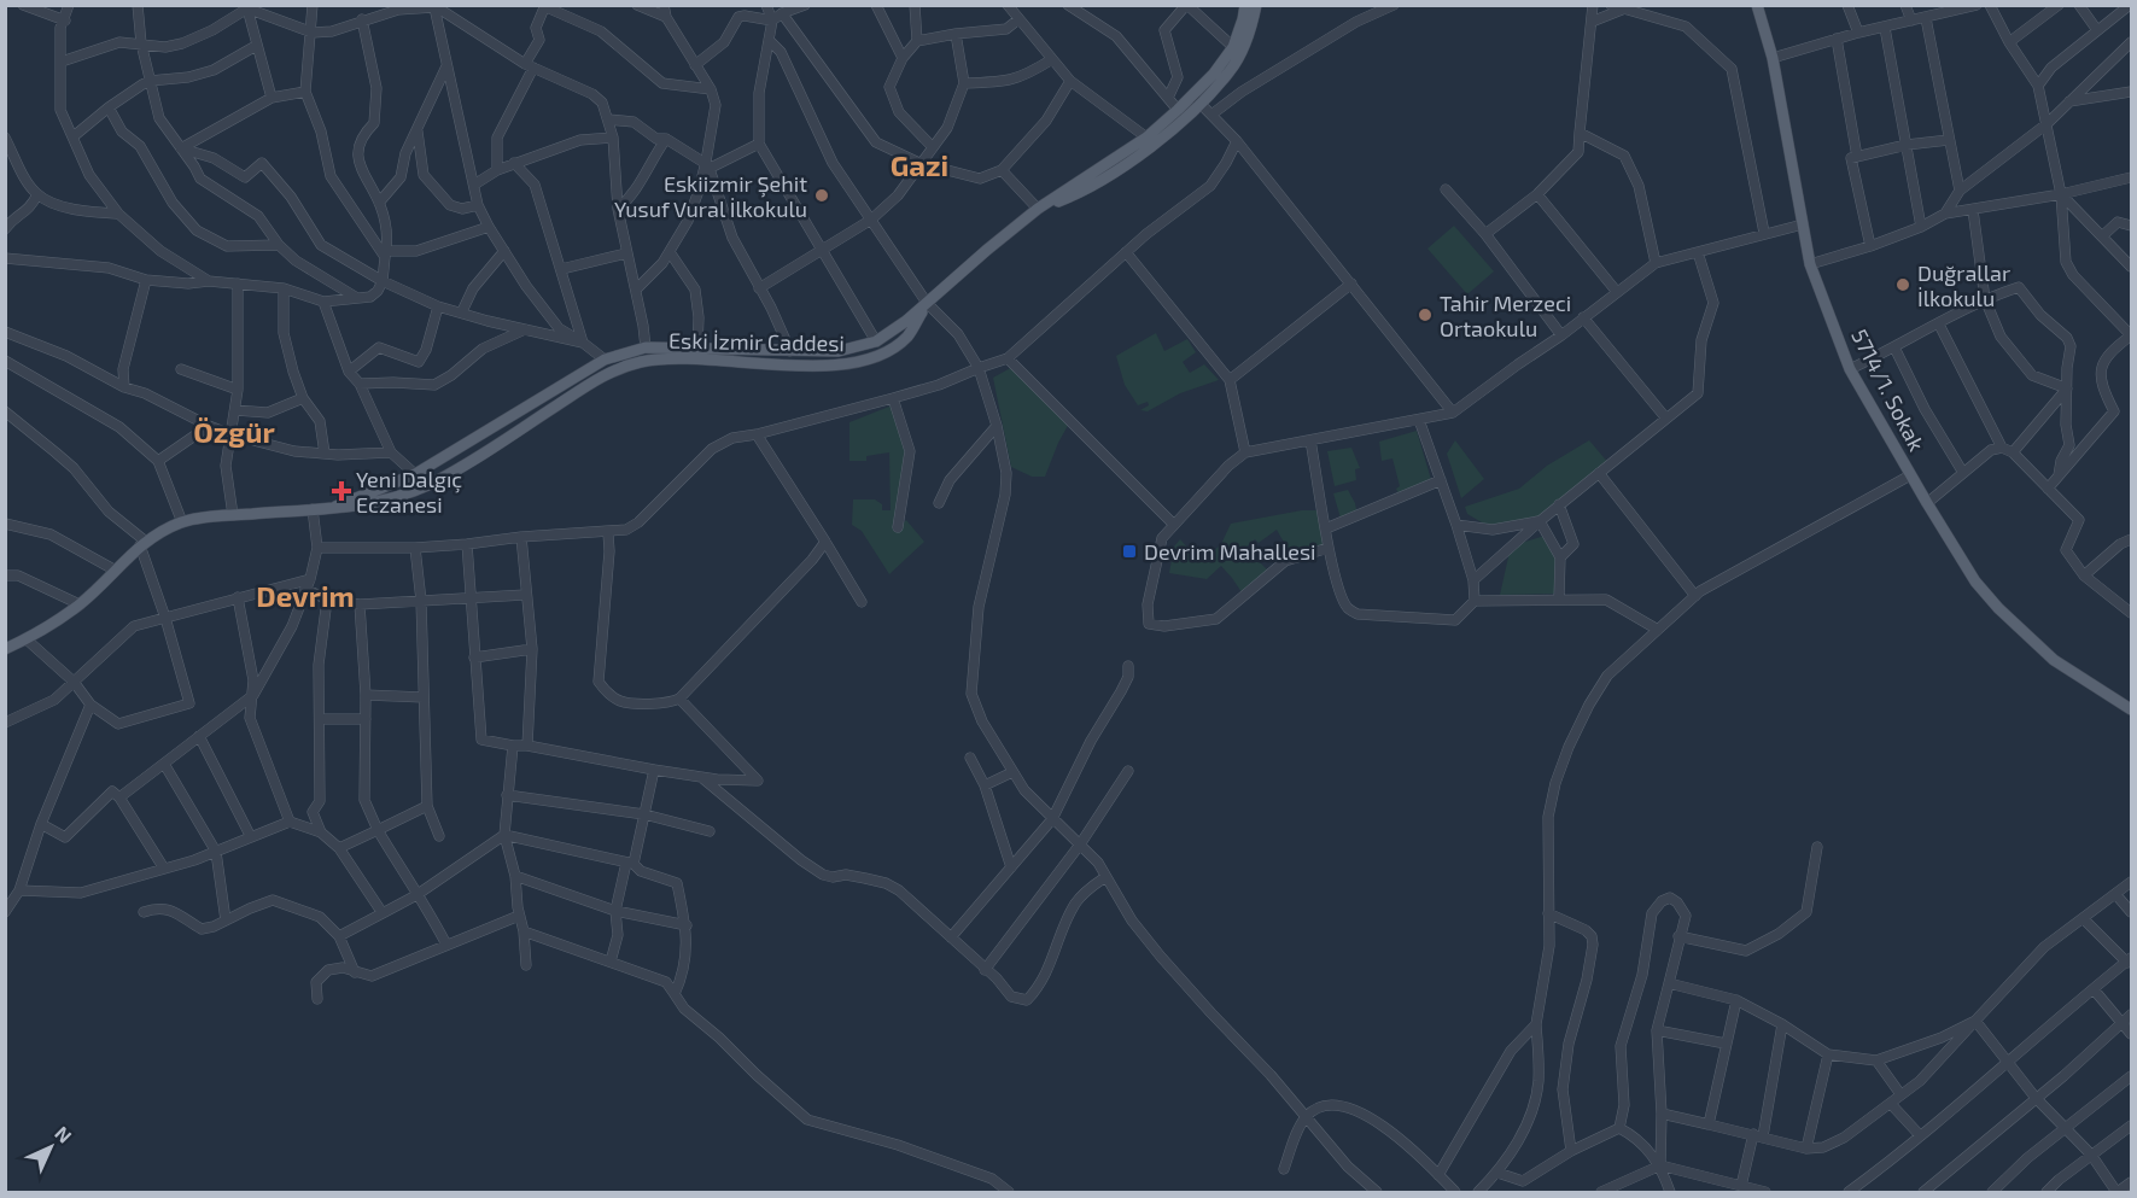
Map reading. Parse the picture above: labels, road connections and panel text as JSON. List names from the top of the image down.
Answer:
{
  "streets": {
    "main road": ["Eski İzmir Caddesi", "5714/1. Sokak"]
  },
  "districts": ["Gazi", "Özgür", "Devrim"],
  "places": {
    "other": ["Eskiizmir Şehit Yusuf Vural İlkokulu", "Duğrallar İlkokulu", "Tahir Merzeci Ortaokulu"],
    "health": ["Yeni Dalgıç Eczanesi"],
    "transit": ["Devrim Mahallesi"]
  },
  "north": "top right"
}
